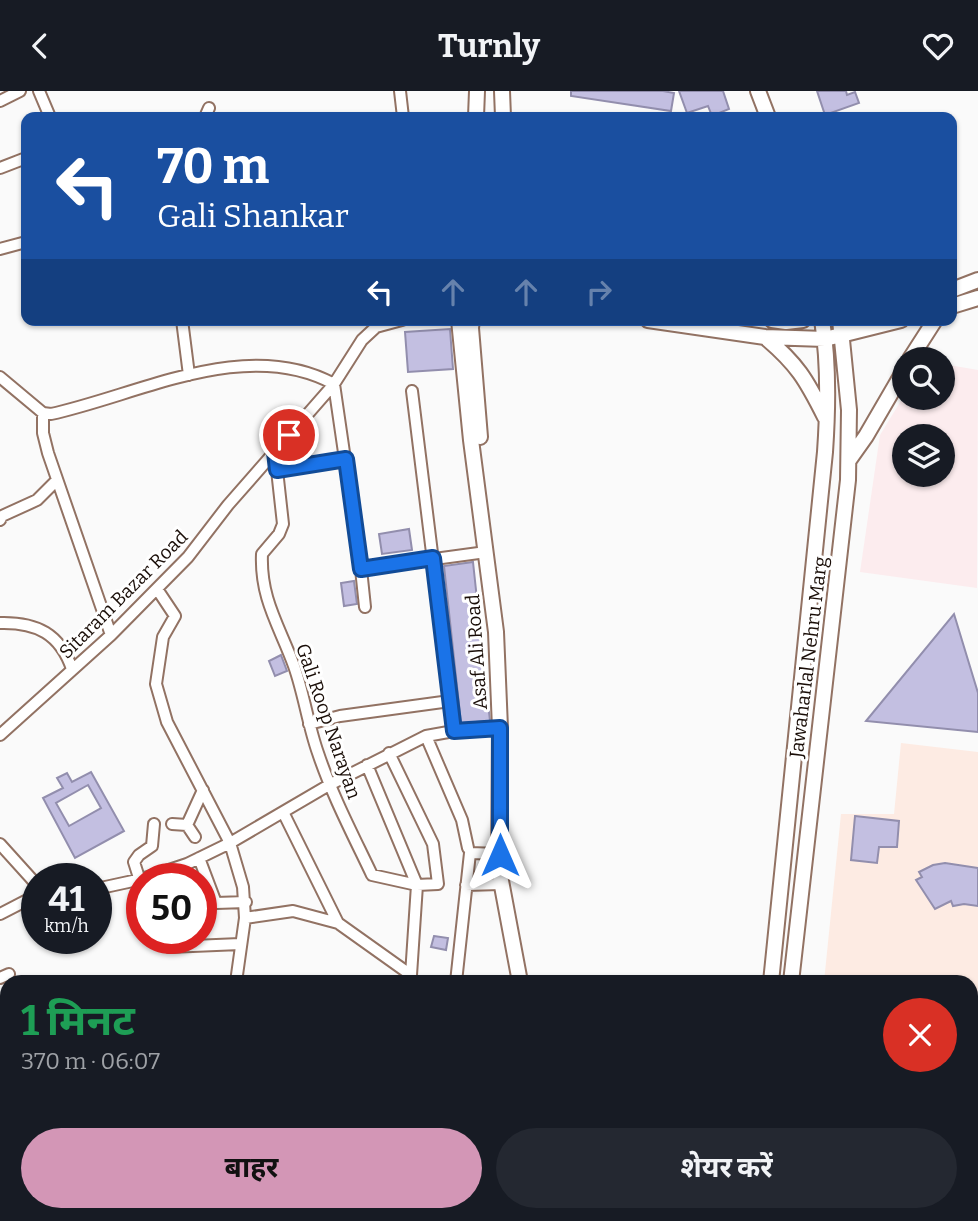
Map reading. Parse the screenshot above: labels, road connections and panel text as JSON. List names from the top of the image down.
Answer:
{
  "streets": {
    "main road": ["Asaf Ali Road", "Jawaharlal Nehru Marg"],
    "street": ["Sitaram Bazar Road", "Gali Roop Narayan"]
  },
  "crossings": [
    ["Sitaram Bazar Road", "Gali Roop Narayan"]
  ],
  "page": {
    "header": "Turnly",
    "turn": ["70 m", "Gali Shankar"],
    "speed": "41 km/h",
    "limit": "50",
    "heading": ["1 मिनट", "370 m · 06:07"],
    "buttons": ["बाहर", "शेयर करें"]
  }
}
